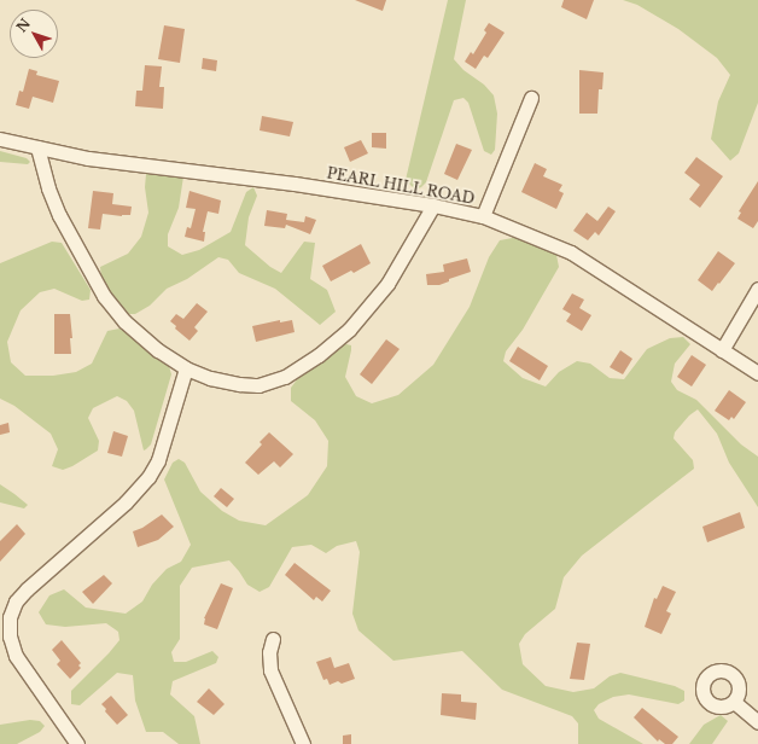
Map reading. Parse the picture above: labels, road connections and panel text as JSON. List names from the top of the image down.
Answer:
{
  "streets": {
    "street": ["PEARL HILL ROAD"]
  },
  "north": "top left"
}
